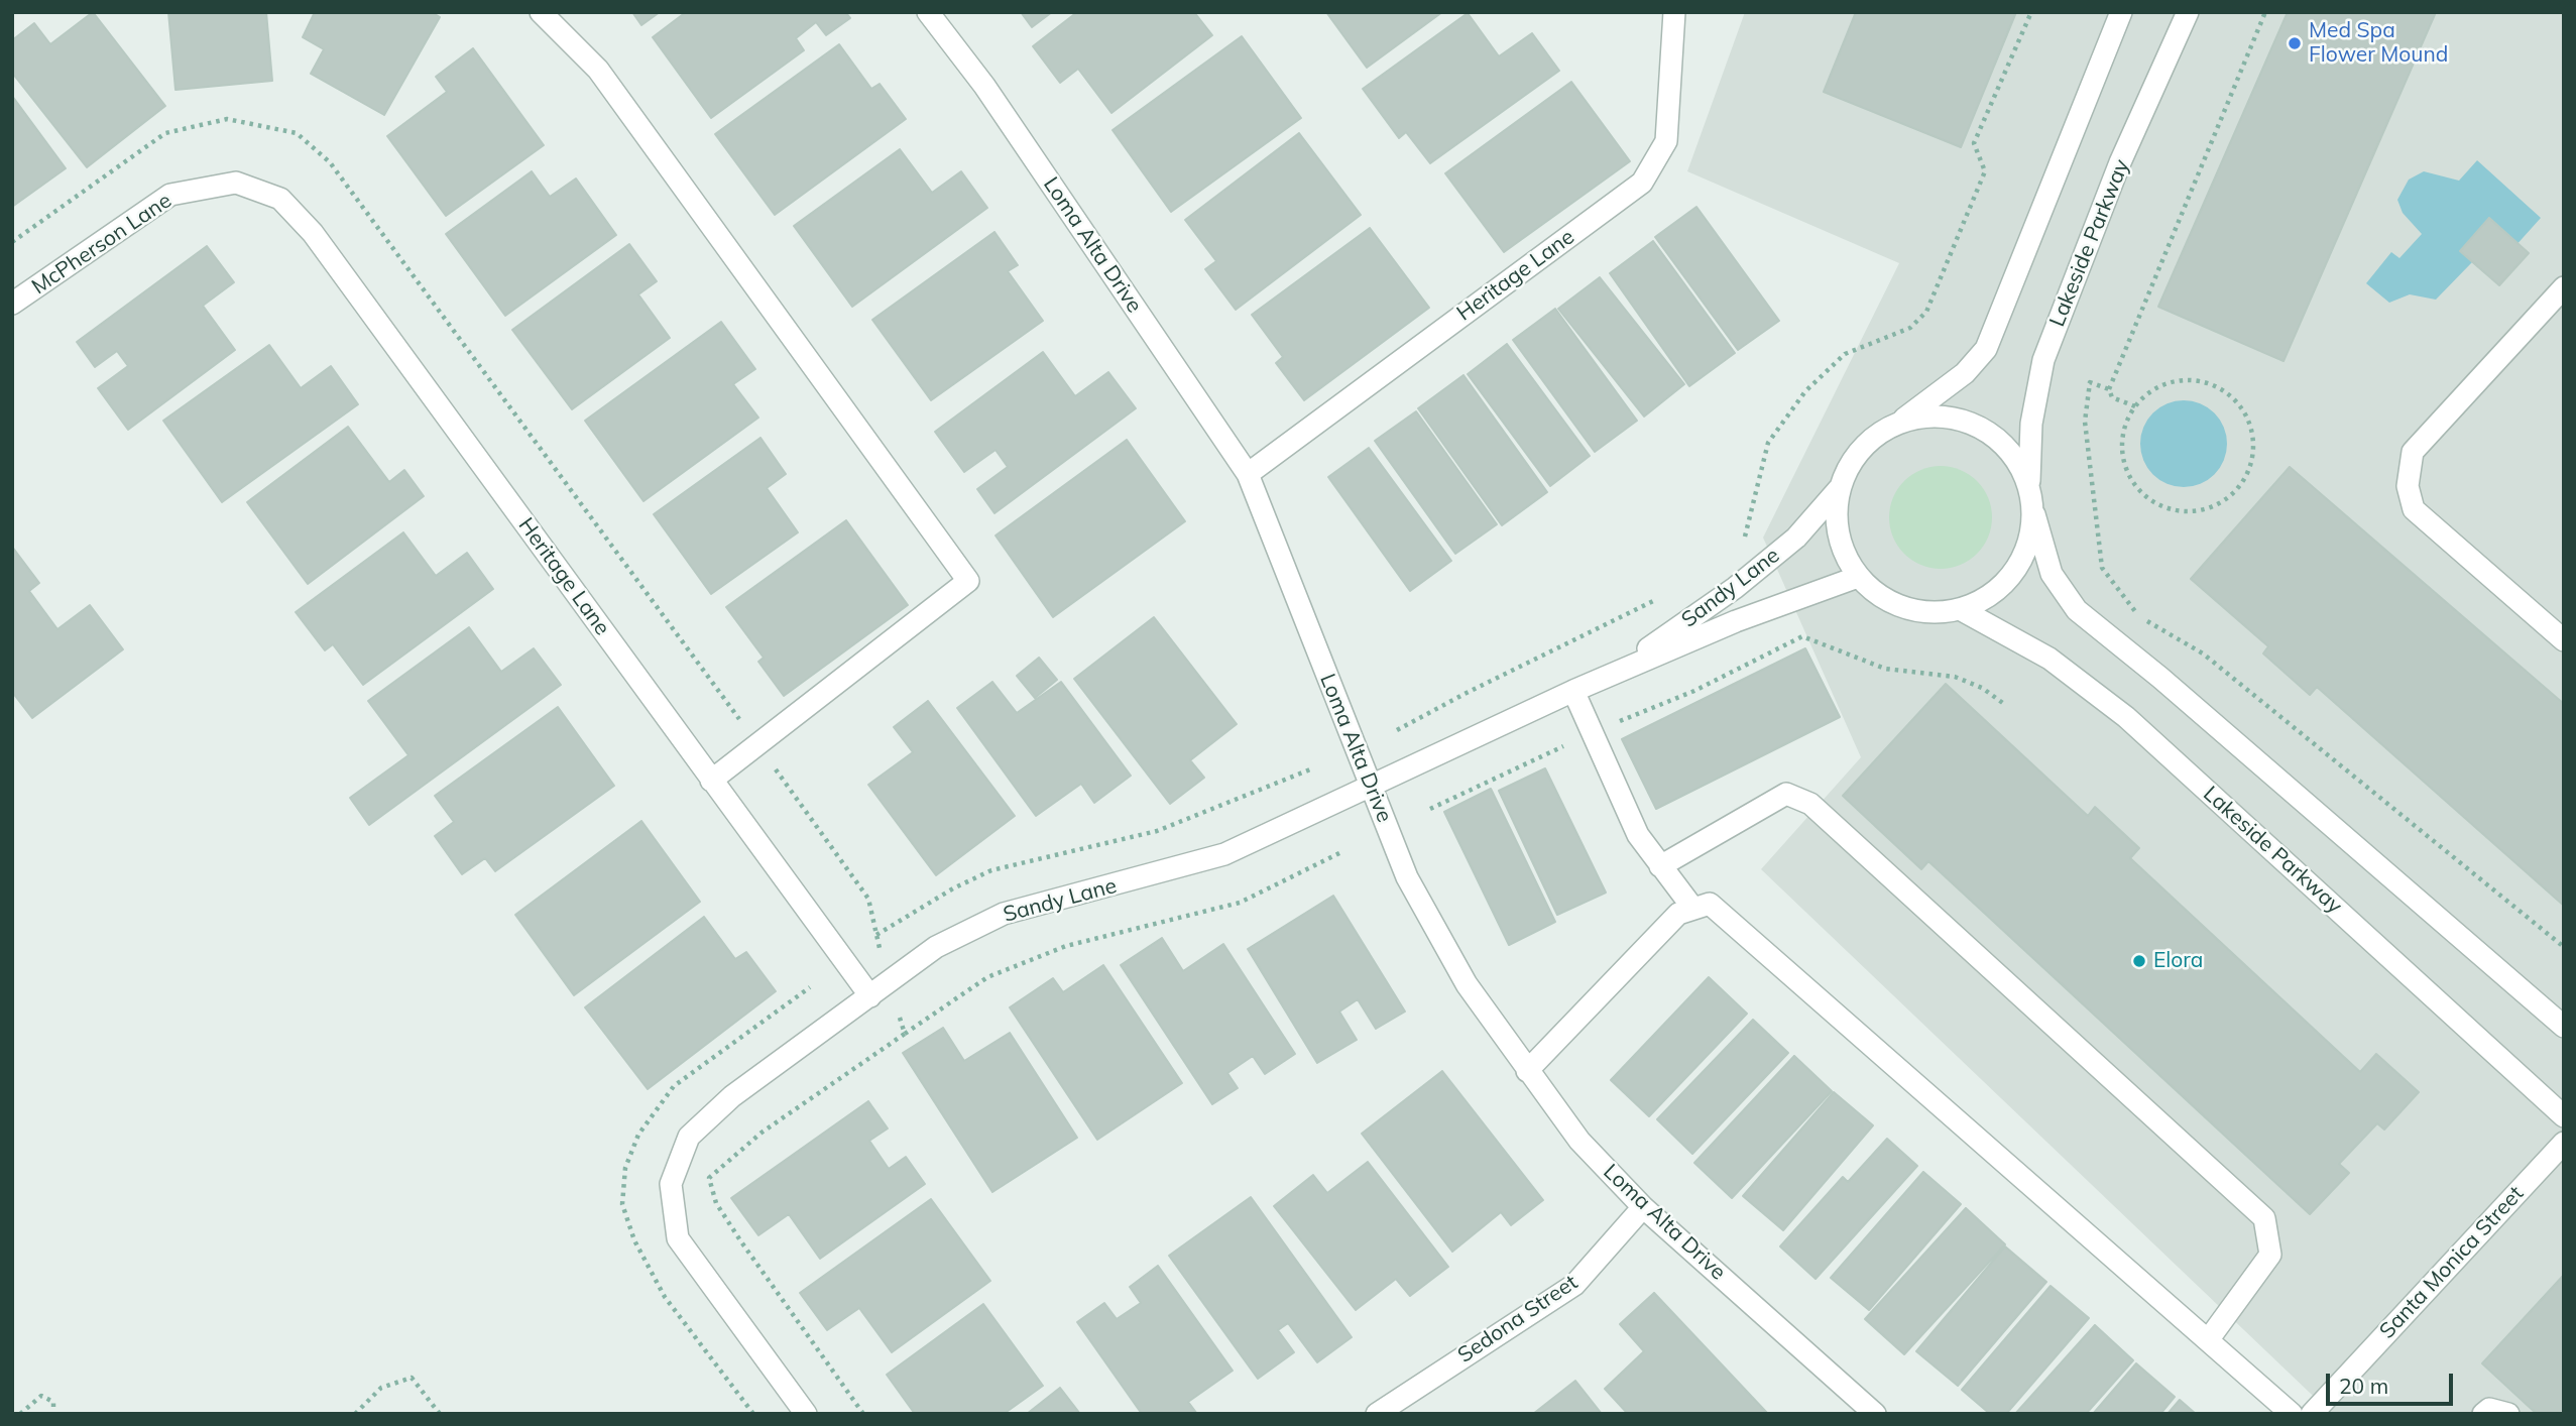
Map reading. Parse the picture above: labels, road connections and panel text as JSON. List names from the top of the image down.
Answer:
{
  "streets": {
    "street": [
      "Lakeside Parkway",
      "McPherson Lane",
      "Loma Alta Drive",
      "Heritage Lane",
      "Sandy Lane",
      "Santa Monica Street",
      "Sedona Street"
    ]
  },
  "crossings": [
    ["Lakeside Parkway", "Sandy Lane"],
    ["McPherson Lane", "Heritage Lane"],
    ["Loma Alta Drive", "Heritage Lane"],
    ["Loma Alta Drive", "Sandy Lane"],
    ["Loma Alta Drive", "Sedona Street"],
    ["Heritage Lane", "Sandy Lane"]
  ],
  "places": ["Med Spa Flower Mound", "Elora"],
  "scale_bar": "20 m"
}
